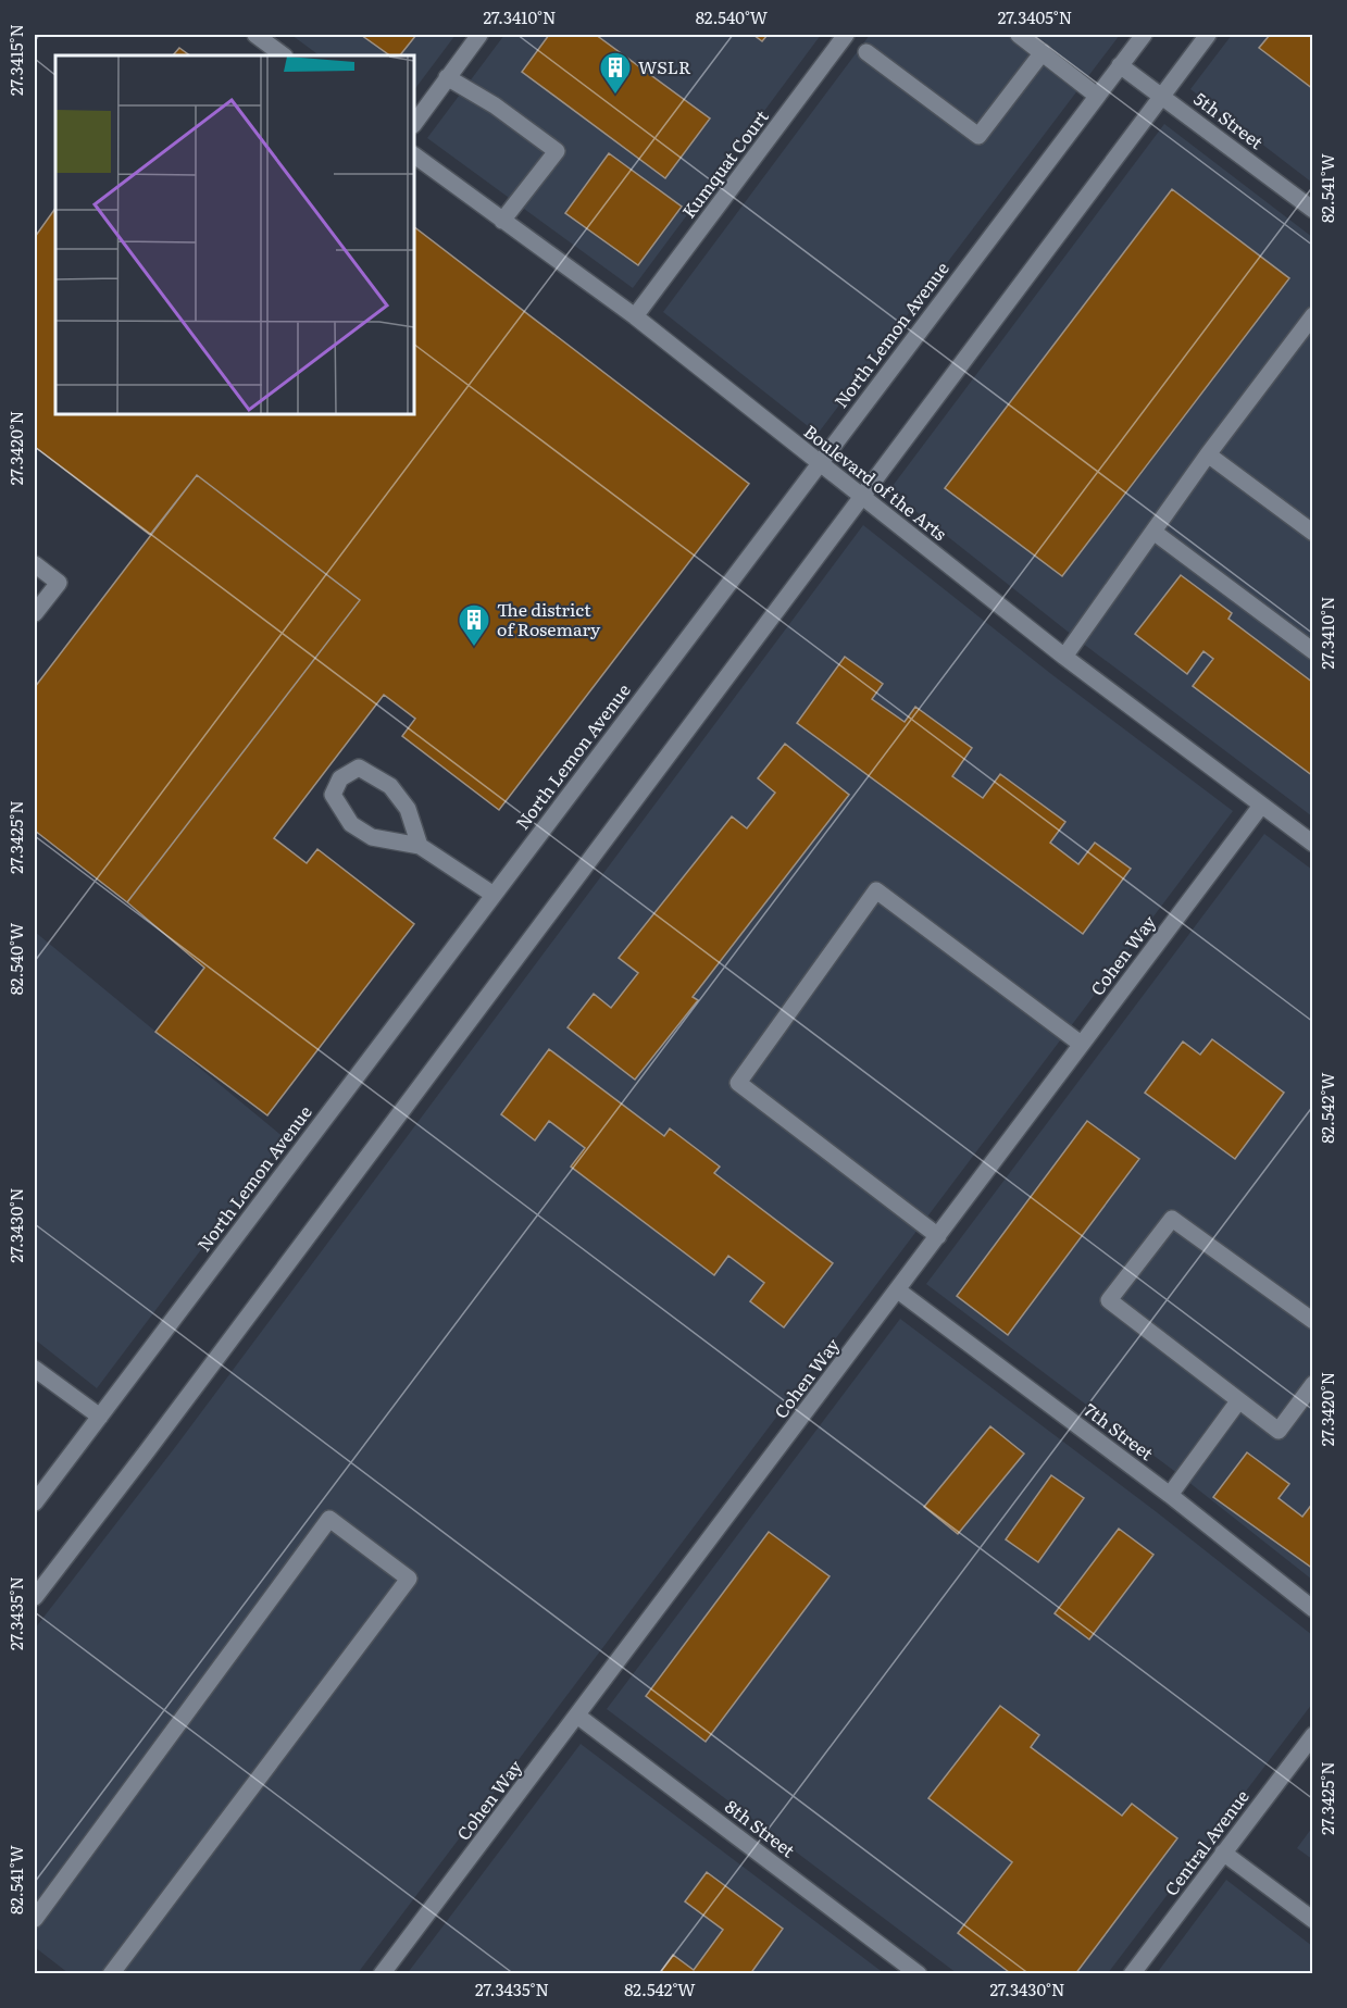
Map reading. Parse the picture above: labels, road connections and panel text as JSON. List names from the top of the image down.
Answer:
{
  "streets": {
    "street": [
      "5th Street",
      "Kumquat Court",
      "North Lemon Avenue",
      "Boulevard of the Arts",
      "Cohen Way",
      "7th Street",
      "8th Street",
      "Central Avenue"
    ]
  },
  "crossings": [
    ["5th Street", "North Lemon Avenue"],
    ["Kumquat Court", "Boulevard of the Arts"],
    ["North Lemon Avenue", "Boulevard of the Arts"],
    ["Boulevard of the Arts", "Cohen Way"],
    ["Cohen Way", "7th Street"],
    ["Cohen Way", "8th Street"]
  ],
  "places": {
    "building": ["WSLR", "The district of Rosemary"]
  },
  "coordinates": [
    "27.3410°N",
    "82.540°W",
    "27.3405°N",
    "27.3415°N",
    "82.541°W",
    "27.3420°N",
    "27.3425°N",
    "82.542°W",
    "27.3430°N",
    "27.3435°N"
  ]
}
